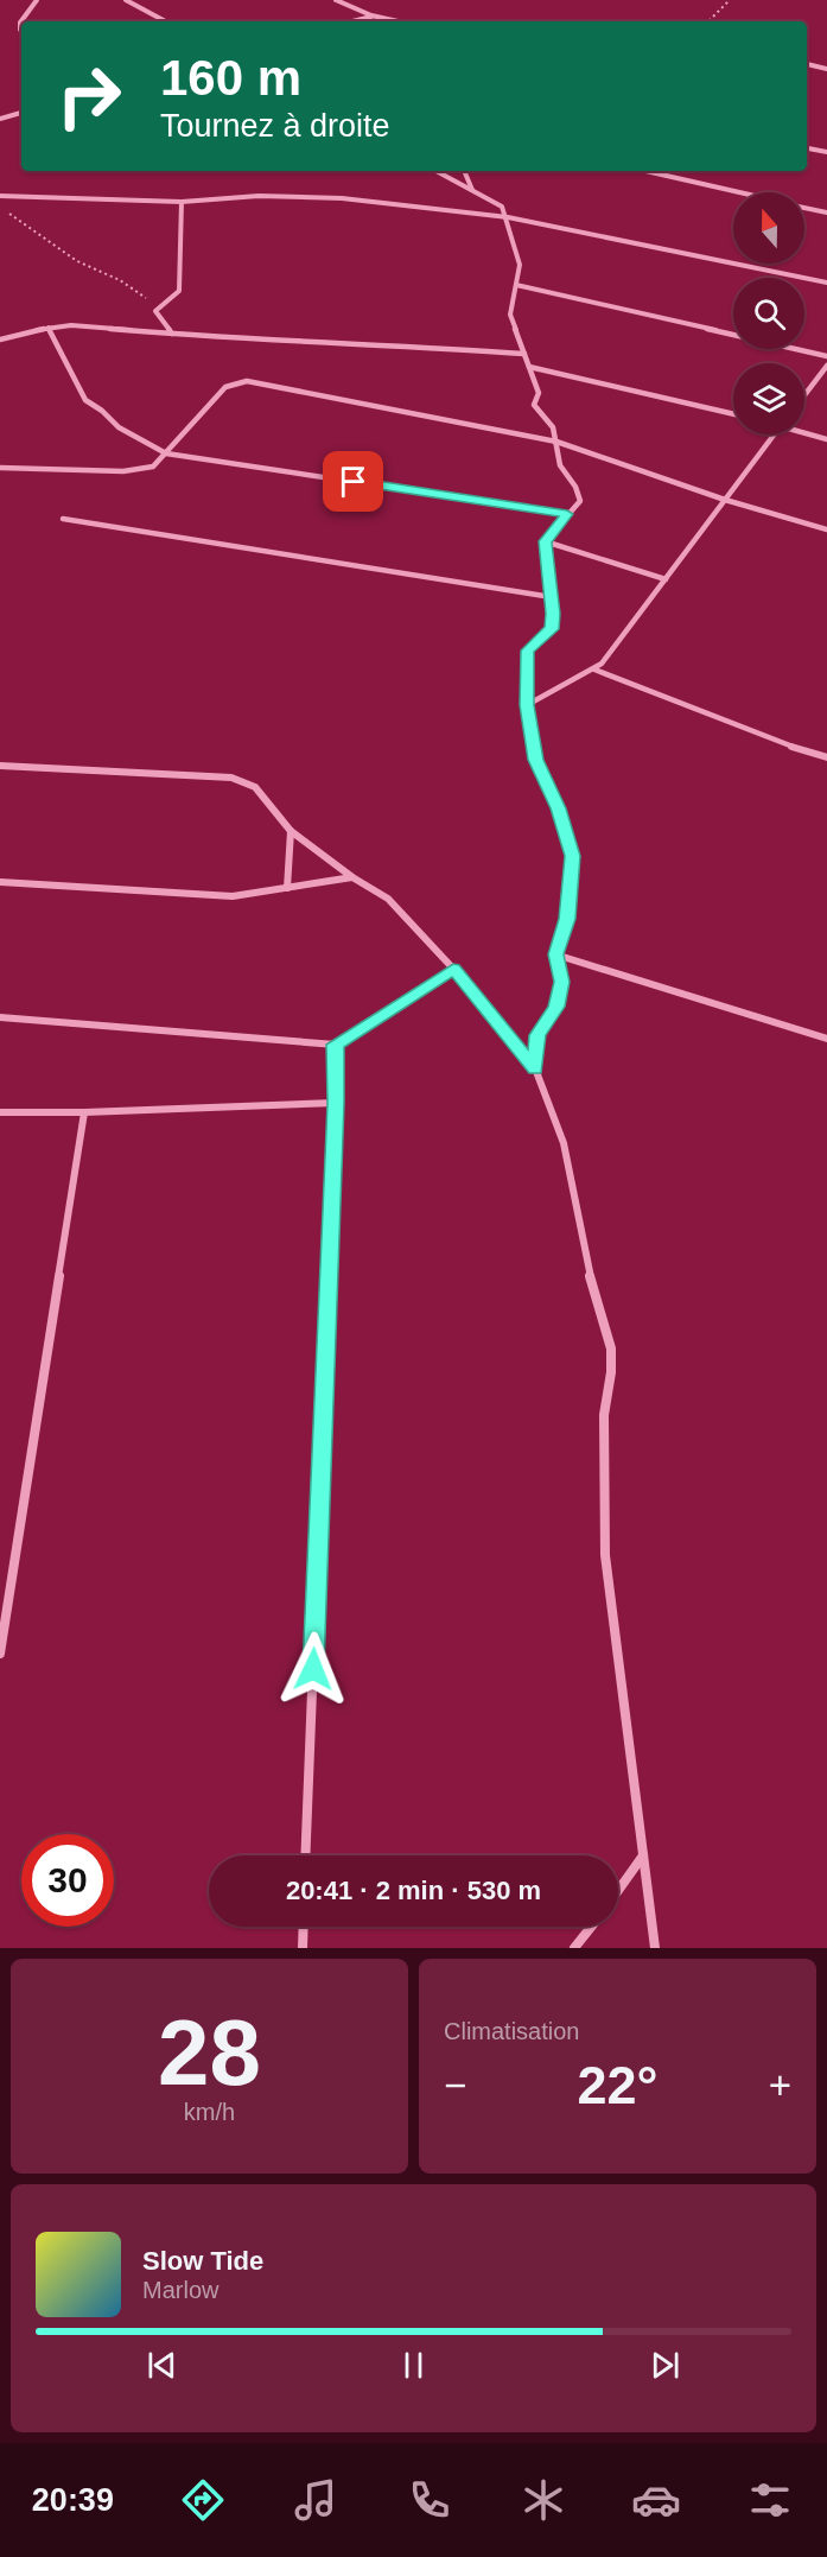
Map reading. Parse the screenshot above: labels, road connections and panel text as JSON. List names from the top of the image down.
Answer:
{
  "north": "top",
  "page": {
    "turn": ["160 m", "Tournez à droite"],
    "limit": "30",
    "trip": "20:41 · 2 min · 530 m",
    "tile": [
      ["28", "km/h"],
      "Climatisation"
    ],
    "heat": ["−", "22°", "+"],
    "song": ["Slow Tide", "Marlow"],
    "tabs": "20:39"
  }
}
